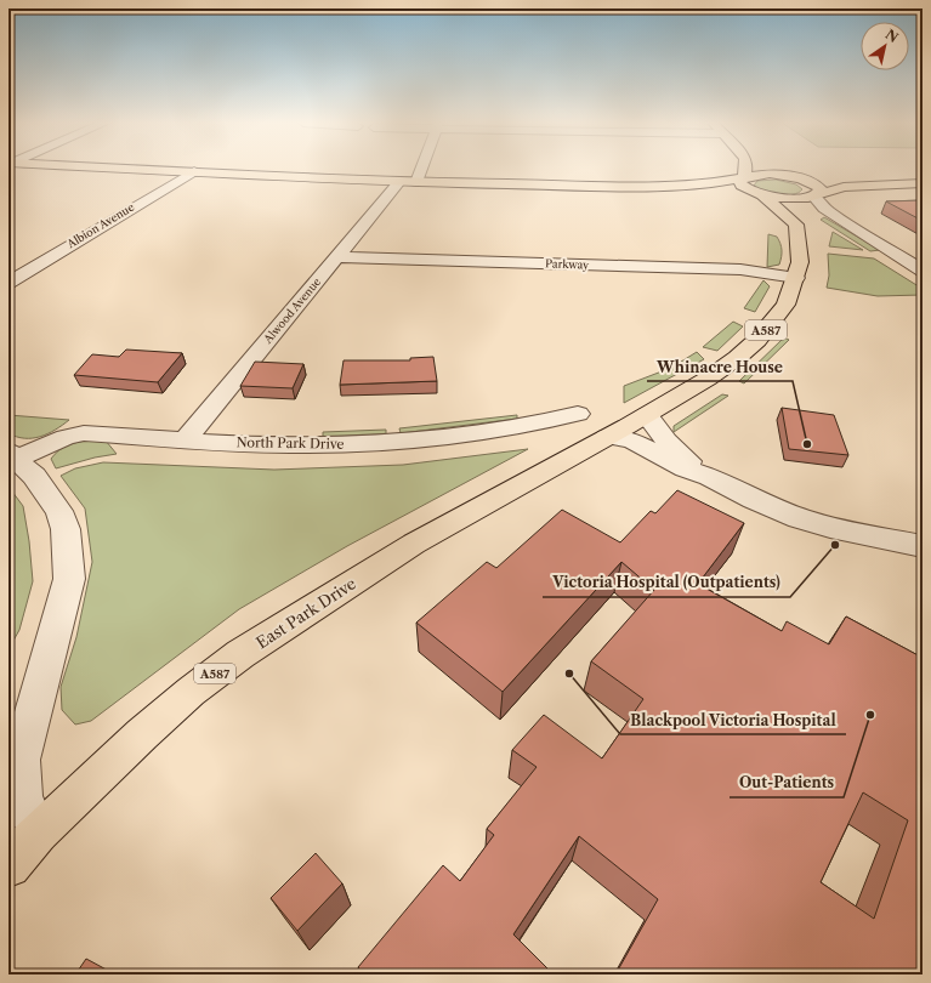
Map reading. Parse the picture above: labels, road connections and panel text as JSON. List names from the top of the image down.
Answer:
{
  "streets": {
    "main road": ["A587", "East Park Drive"],
    "street": [
      "Albion Avenue",
      "Parkway",
      "Alwood Avenue",
      "North Park Drive"
    ]
  },
  "crossings": [
    ["Parkway", "Alwood Avenue"],
    ["Parkway", "A587"],
    ["Alwood Avenue", "North Park Drive"],
    ["A587", "East Park Drive"]
  ],
  "places": [
    "Whinacre House",
    "Victoria Hospital (Outpatients)",
    "Blackpool Victoria Hospital",
    "Out-Patients"
  ],
  "north": "top right"
}
